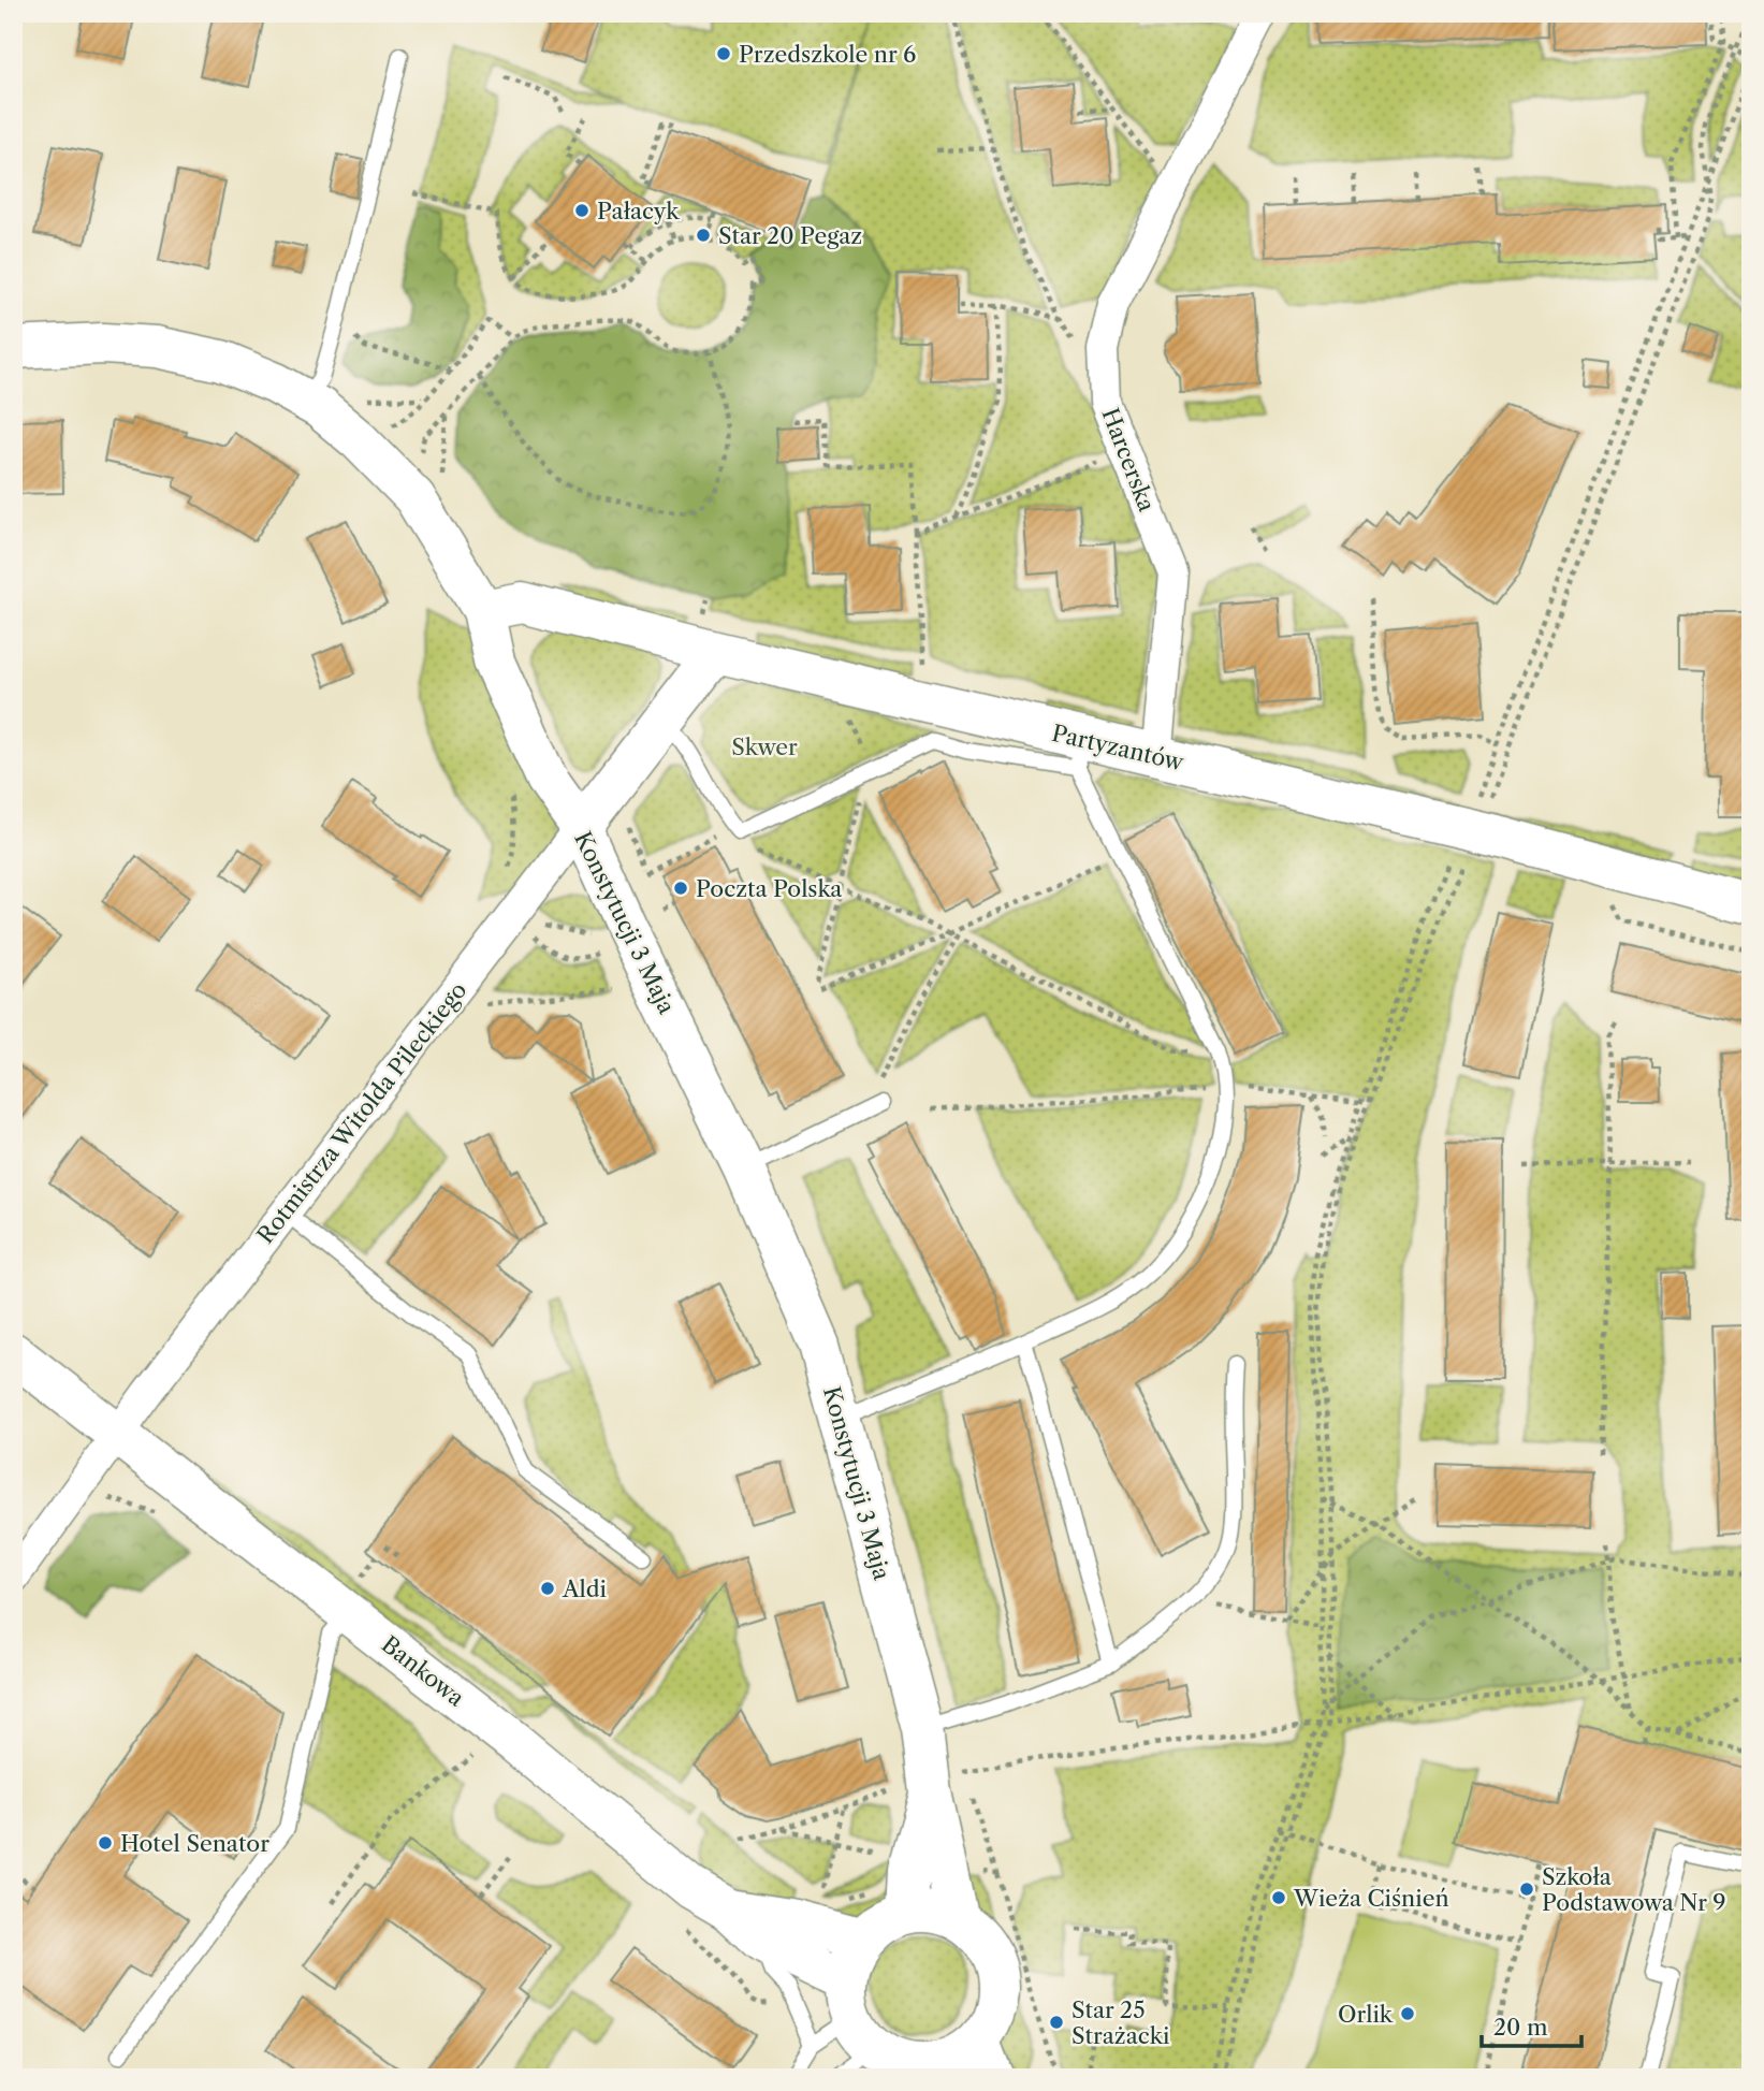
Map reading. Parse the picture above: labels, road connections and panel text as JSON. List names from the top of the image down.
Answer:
{
  "streets": {
    "street": [
      "Harcerska",
      "Partyzantów",
      "Konstytucji 3 Maja",
      "Rotmistrza Witolda Pileckiego",
      "Bankowa"
    ]
  },
  "crossings": [
    ["Harcerska", "Partyzantów"],
    ["Partyzantów", "Konstytucji 3 Maja"],
    ["Partyzantów", "Rotmistrza Witolda Pileckiego"],
    ["Konstytucji 3 Maja", "Rotmistrza Witolda Pileckiego"],
    ["Konstytucji 3 Maja", "Bankowa"],
    ["Rotmistrza Witolda Pileckiego", "Bankowa"]
  ],
  "parks": ["Skwer"],
  "places": [
    "Przedszkole nr 6",
    "Pałacyk",
    "Star 20 Pegaz",
    "Poczta Polska",
    "Aldi",
    "Hotel Senator",
    "Szkoła Podstawowa Nr 9",
    "Wieża Ciśnień",
    "Orlik",
    "Star 25 Strażacki"
  ],
  "scale_bar": "20 m"
}
